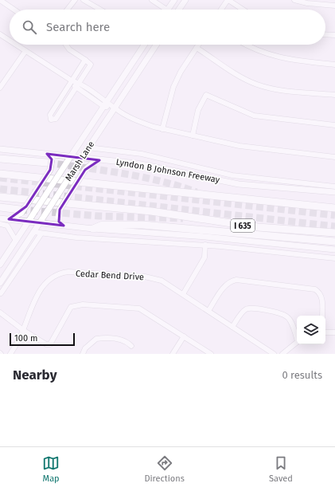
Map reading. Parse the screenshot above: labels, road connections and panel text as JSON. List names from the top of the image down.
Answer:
{
  "streets": {
    "highway": ["Lyndon B Johnson Freeway", "I 635"],
    "main road": ["Marsh Lane"],
    "street": ["Cedar Bend Drive"]
  },
  "crossings": [
    ["Marsh Lane", "Lyndon B Johnson Freeway"]
  ],
  "scale_bar": "100 m",
  "page": {
    "search": "Search here",
    "scale": "100 m",
    "heading": ["Nearby", "0 results"],
    "nav": ["Map", "Directions", "Saved"]
  }
}
